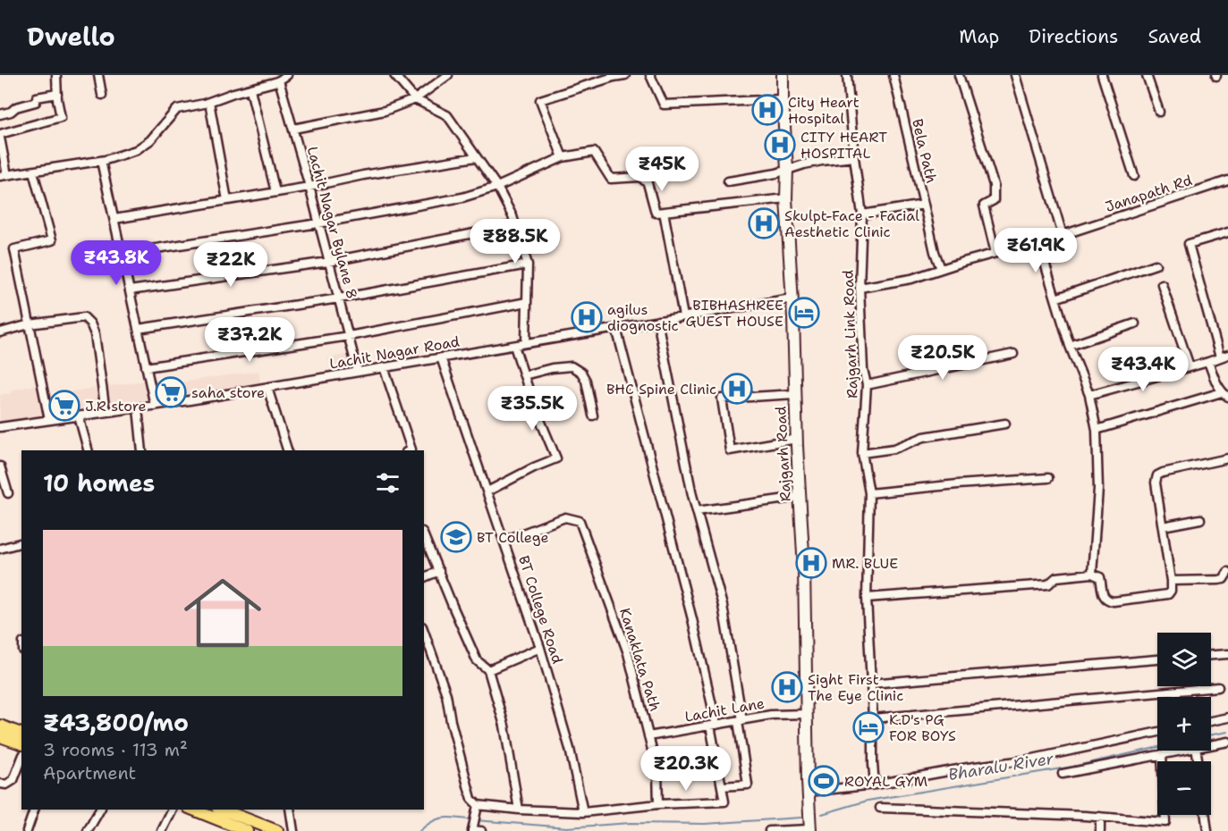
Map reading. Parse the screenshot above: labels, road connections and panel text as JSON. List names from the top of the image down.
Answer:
{
  "streets": {
    "main road": ["Rajgarh Road"],
    "street": [
      "Bela Path",
      "Janapath Rd",
      "Lachit Nagar Bylane 8",
      "Rajgarh Link Road",
      "Lachit Nagar Road",
      "BT College Road",
      "Kanaklata Path",
      "Lachit Lane"
    ]
  },
  "crossings": [
    ["Bela Path", "Rajgarh Link Road"],
    ["Janapath Rd", "Rajgarh Link Road"],
    ["Lachit Nagar Bylane 8", "Lachit Nagar Road"],
    ["Lachit Nagar Road", "Rajgarh Road"],
    ["Lachit Nagar Road", "BT College Road"],
    ["Rajgarh Road", "Lachit Lane"],
    ["BT College Road", "Kanaklata Path"],
    ["Kanaklata Path", "Lachit Lane"]
  ],
  "water": ["Bharalu River"],
  "places": {
    "hospital": [
      "City Heart Hospital",
      "CITY HEART HOSPITAL",
      "Skulpt-Face - Facial Aesthetic Clinic",
      "agilus diognostic",
      "BHC Spine Clinic",
      "MR. BLUE",
      "Sight First The Eye Clinic"
    ],
    "hotel": ["BIBHASHREE GUEST HOUSE", "K.D's PG FOR BOYS"],
    "supermarket": ["saha store", "J.R store"],
    "school or university": ["BT College"],
    "sports": ["ROYAL GYM"]
  },
  "page": {
    "header": "Dwello",
    "nav": ["Map", "Directions", "Saved"],
    "price": [
      "₹45K",
      "₹88.5K",
      "₹61.9K",
      "₹43.8K",
      "₹22K",
      "₹37.2K",
      "₹20.5K",
      "₹43.4K",
      "₹35.5K",
      "₹20.3K"
    ],
    "heading": "10 homes",
    "list": [
      {
        "name": "₹43,800/mo",
        "note": "3 rooms · 113 m² · Apartment"
      }
    ],
    "map_buttons": ["+", "−"]
  }
}
